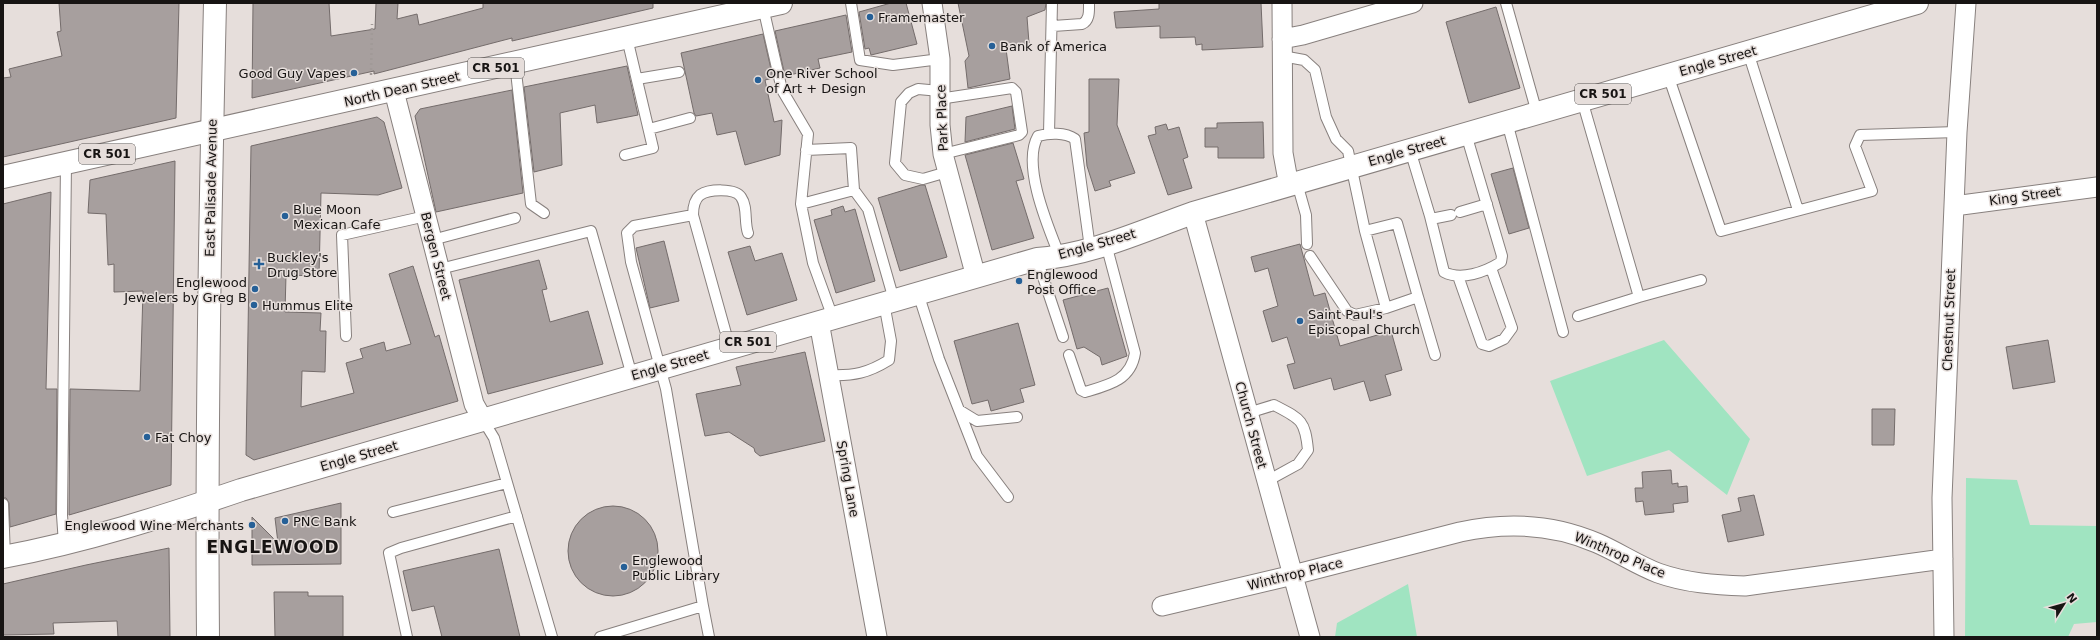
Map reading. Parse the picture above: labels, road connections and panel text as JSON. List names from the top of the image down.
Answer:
{
  "streets": {
    "main road": [
      "Engle Street",
      "CR 501",
      "North Dean Street",
      "East Palisade Avenue"
    ],
    "street": [
      "Park Place",
      "King Street",
      "Bergen Street",
      "Chestnut Street",
      "Church Street",
      "Spring Lane",
      "Winthrop Place"
    ]
  },
  "crossings": [
    ["Engle Street", "CR 501"],
    ["Engle Street", "Park Place"],
    ["Engle Street", "East Palisade Avenue"],
    ["Engle Street", "Bergen Street"],
    ["Engle Street", "Church Street"],
    ["Engle Street", "Spring Lane"],
    ["CR 501", "North Dean Street"],
    ["CR 501", "East Palisade Avenue"],
    ["North Dean Street", "East Palisade Avenue"],
    ["North Dean Street", "Bergen Street"],
    ["King Street", "Chestnut Street"],
    ["Chestnut Street", "Winthrop Place"],
    ["Church Street", "Winthrop Place"]
  ],
  "districts": ["ENGLEWOOD"],
  "places": {
    "other": [
      "Framemaster",
      "Bank of America",
      "Good Guy Vapes",
      "One River School of Art + Design",
      "Blue Moon Mexican Cafe",
      "Englewood Post Office",
      "Englewood Jewelers by Greg B",
      "Hummus Elite",
      "Saint Paul's Episcopal Church",
      "Fat Choy",
      "PNC Bank",
      "Englewood Wine Merchants",
      "Englewood Public Library"
    ],
    "health": ["Buckley's Drug Store"]
  },
  "north": "top right"
}
